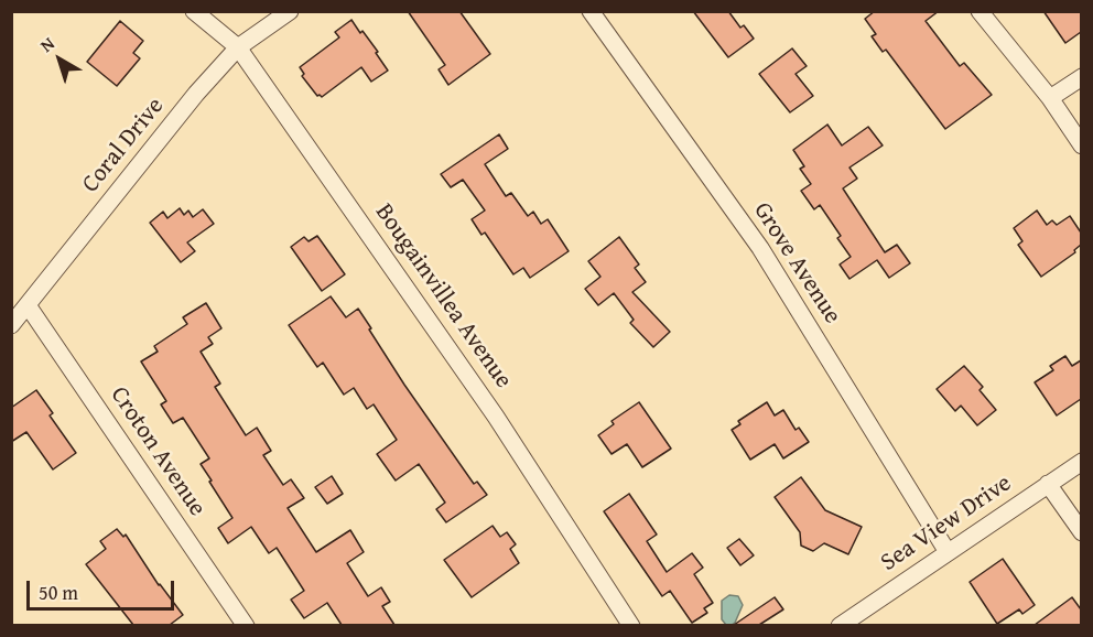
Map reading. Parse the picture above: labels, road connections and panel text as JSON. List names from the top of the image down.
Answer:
{
  "streets": {
    "street": [
      "Coral Drive",
      "Grove Avenue",
      "Bougainvillea Avenue",
      "Croton Avenue",
      "Sea View Drive"
    ]
  },
  "crossings": [
    ["Coral Drive", "Bougainvillea Avenue"],
    ["Coral Drive", "Croton Avenue"],
    ["Grove Avenue", "Sea View Drive"]
  ],
  "scale_bar": "50 m",
  "north": "top left"
}
